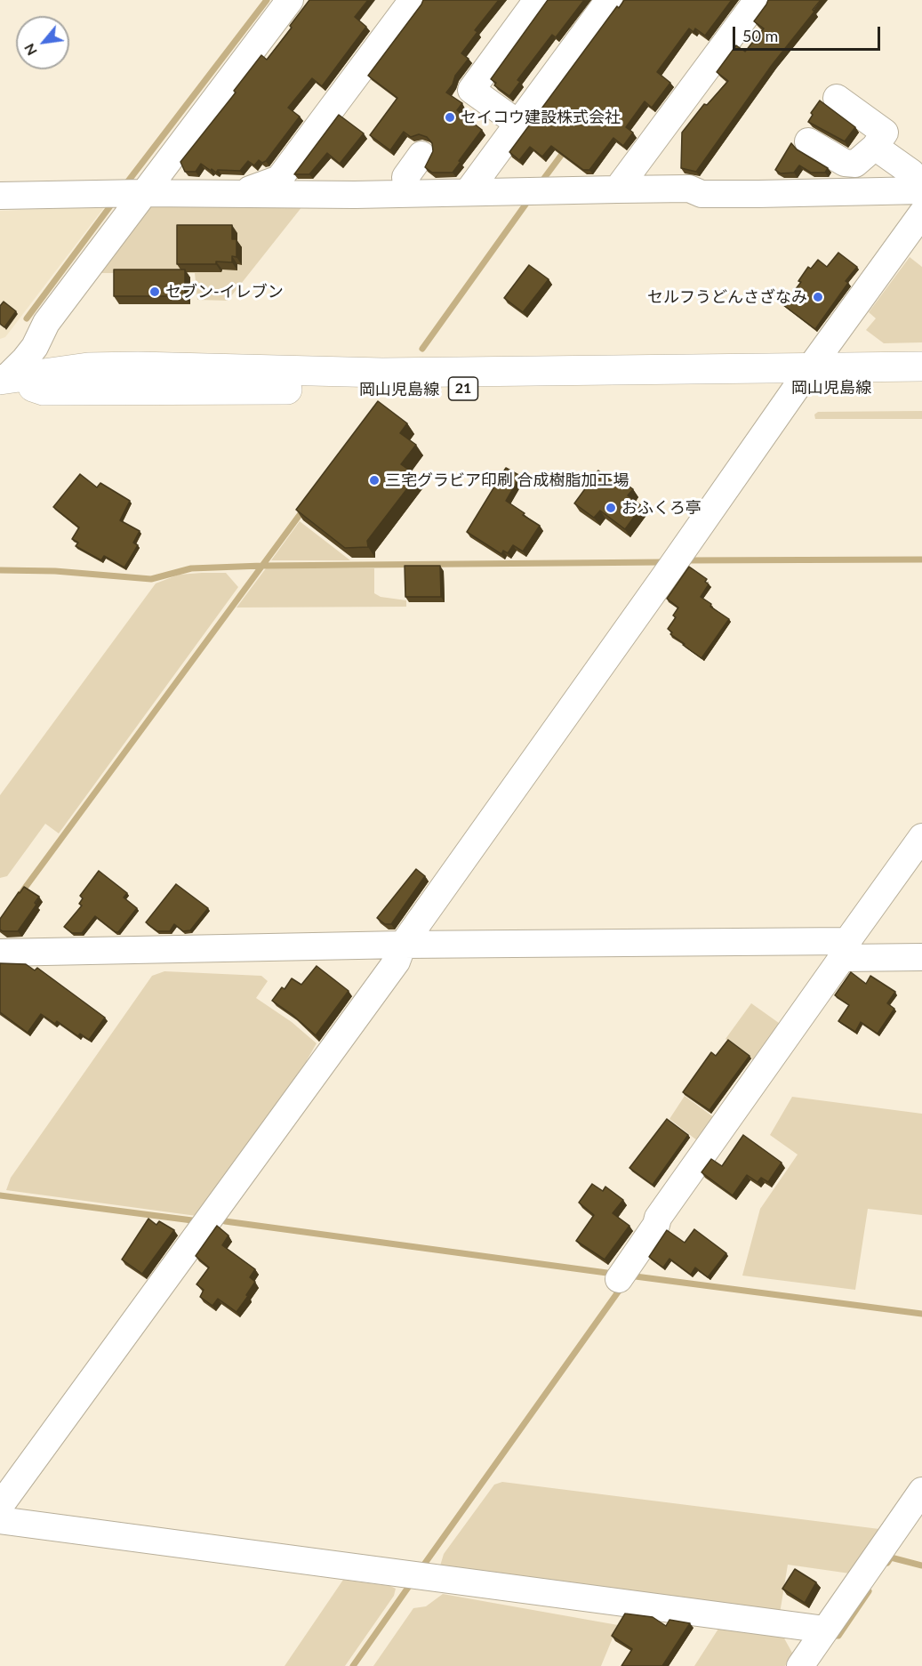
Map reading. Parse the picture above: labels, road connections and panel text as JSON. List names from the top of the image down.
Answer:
{
  "streets": {
    "main road": ["岡山児島線", "21"]
  },
  "places": [
    "セイコウ建設株式会社",
    "セブン-イレブン",
    "セルフうどんさざなみ",
    "三宅グラビア印刷 合成樹脂加工場",
    "おふくろ亭"
  ],
  "scale_bar": "50 m",
  "north": "bottom left"
}
